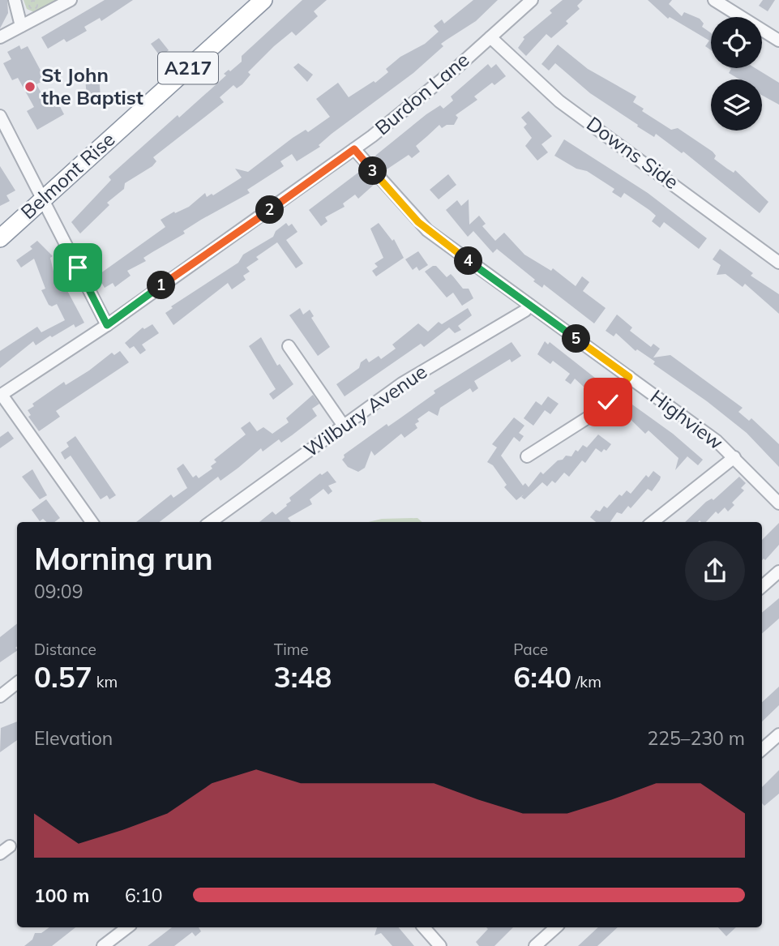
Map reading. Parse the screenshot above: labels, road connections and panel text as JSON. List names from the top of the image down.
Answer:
{
  "streets": {
    "highway": ["A217", "Belmont Rise"],
    "street": [
      "Burdon Lane",
      "Downs Side",
      "Wilbury Avenue",
      "Highview"
    ]
  },
  "crossings": [
    ["Burdon Lane", "Downs Side"],
    ["Burdon Lane", "Highview"],
    ["Wilbury Avenue", "Highview"]
  ],
  "places": ["St John the Baptist"],
  "page": {
    "pins": [
      "3",
      "2",
      "4",
      "1",
      "5"
    ],
    "heading": ["Morning run", "09:09"],
    "stats": [
      ["Distance", "0.57 km"],
      ["Time", "3:48"],
      ["Pace", "6:40 /km"]
    ],
    "chart": ["Elevation", "225–230 m"],
    "list": [
      {
        "name": "100 m",
        "note": "6:10"
      }
    ]
  }
}
